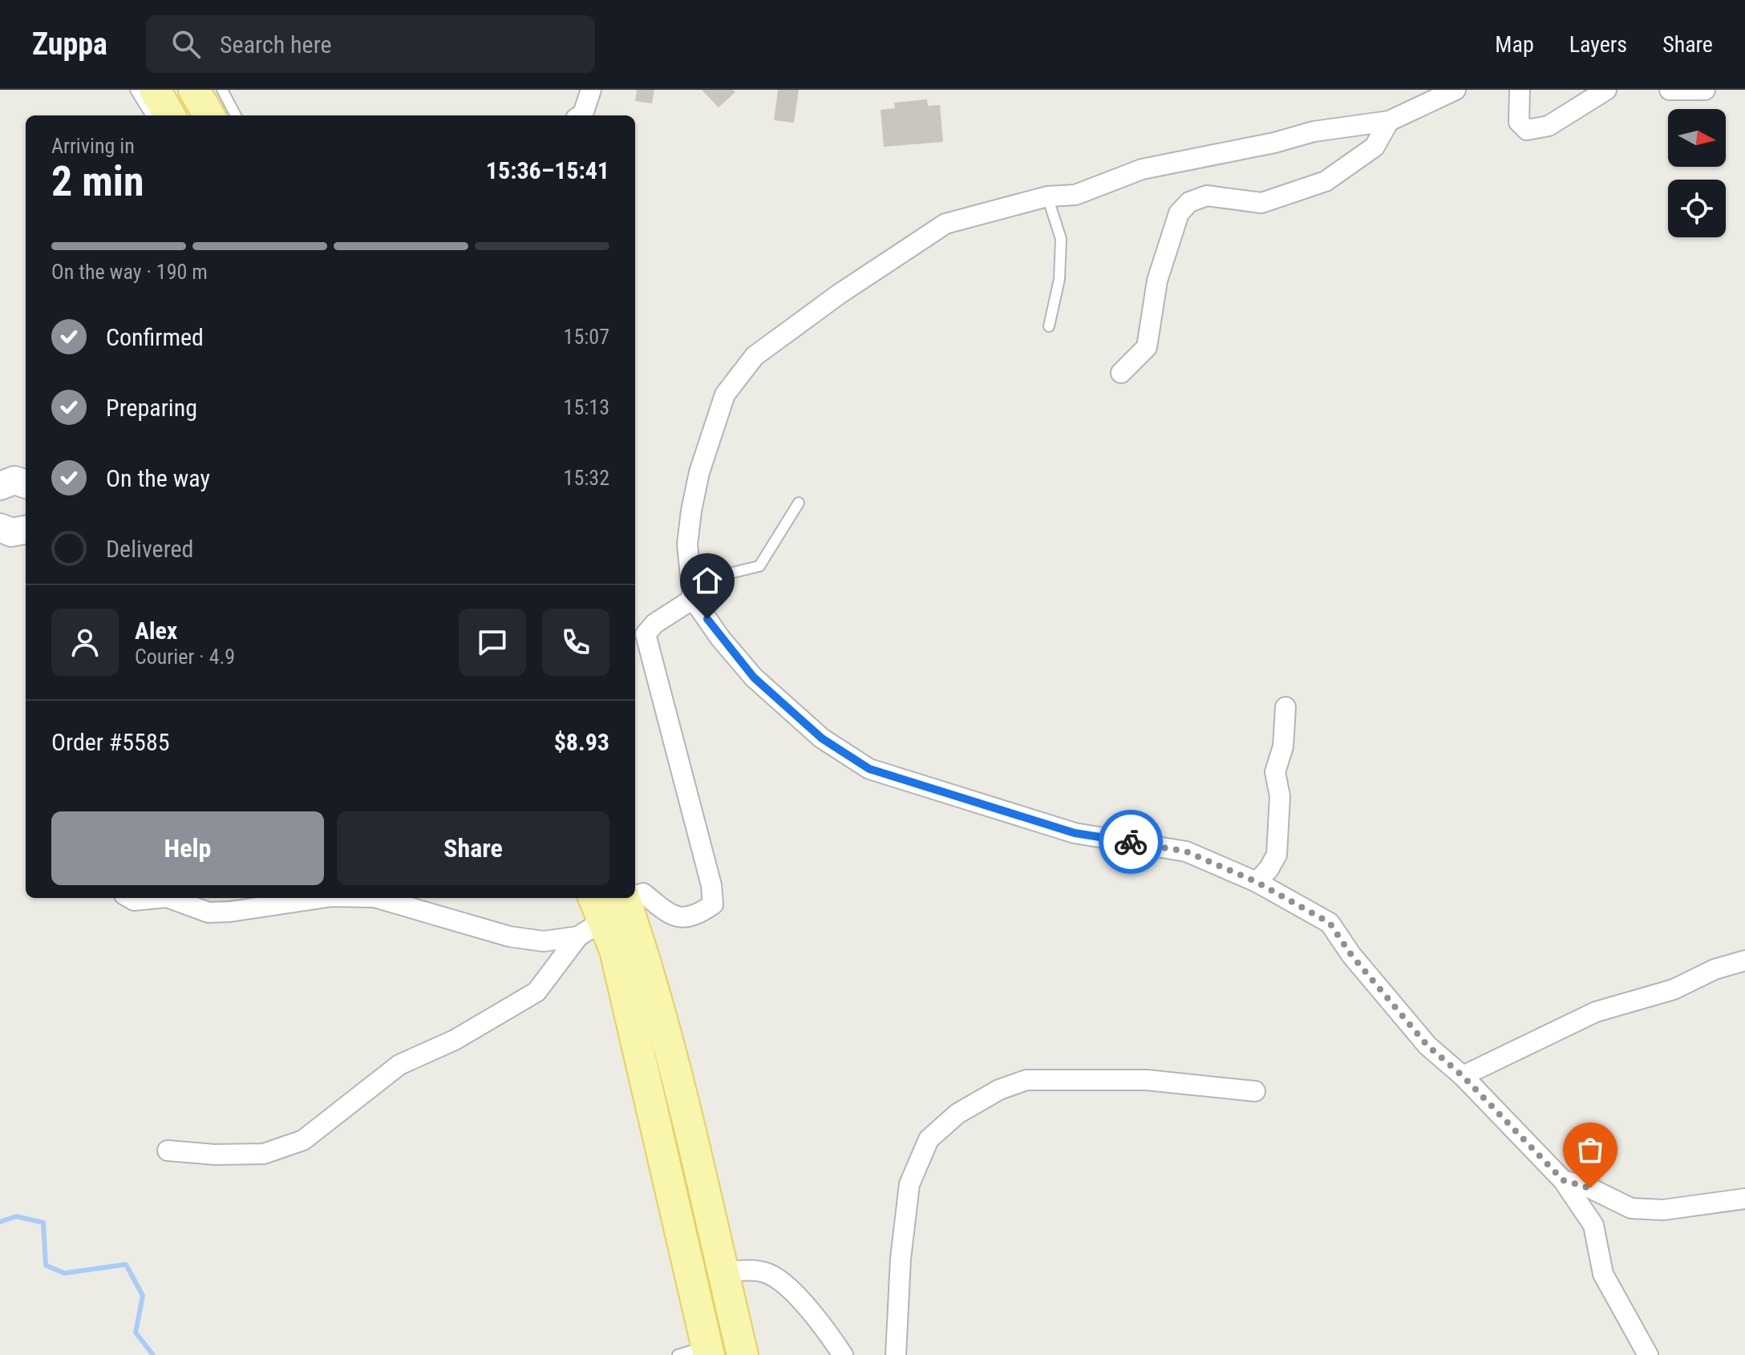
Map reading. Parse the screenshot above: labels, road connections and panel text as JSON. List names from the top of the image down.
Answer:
{
  "north": "right",
  "page": {
    "header": "Zuppa",
    "search": "Search here",
    "nav": ["Map", "Layers", "Share"],
    "heading": ["2 min", "Arriving in", "15:36–15:41"],
    "panel": [
      "Alex",
      "Courier · 4.9",
      "Order #5585",
      "$8.93"
    ],
    "bar": "On the way · 190 m",
    "list": [
      ["Confirmed", "15:07"],
      ["Preparing", "15:13"],
      ["On the way", "15:32"],
      "Delivered"
    ],
    "buttons": ["Help", "Share"]
  }
}
